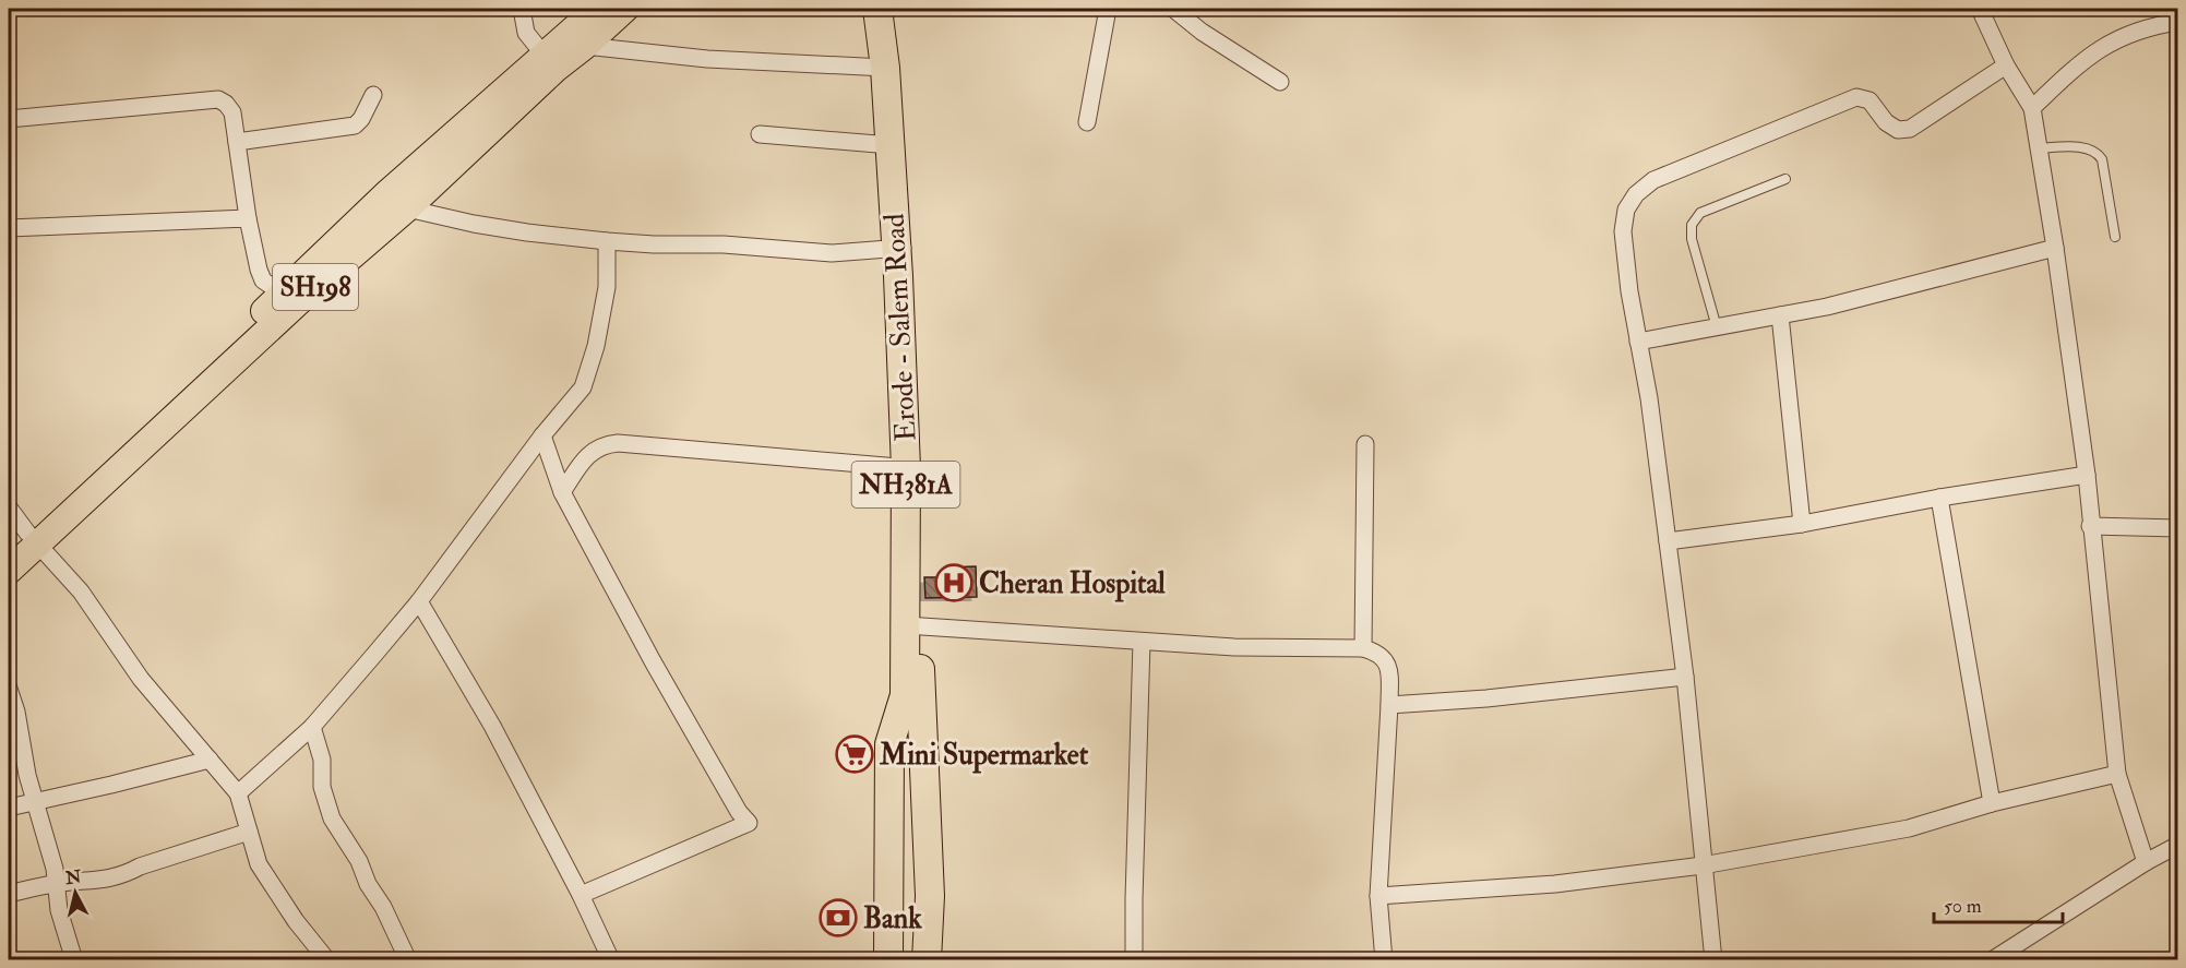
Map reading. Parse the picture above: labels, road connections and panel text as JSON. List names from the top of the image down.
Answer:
{
  "streets": {
    "highway": ["Erode - Salem Road", "NH381A"],
    "main road": ["SH198"]
  },
  "places": {
    "hospital": ["Cheran Hospital"],
    "supermarket": ["Mini Supermarket"],
    "bank": ["Bank"]
  },
  "scale_bar": "50 m",
  "north": "top"
}
